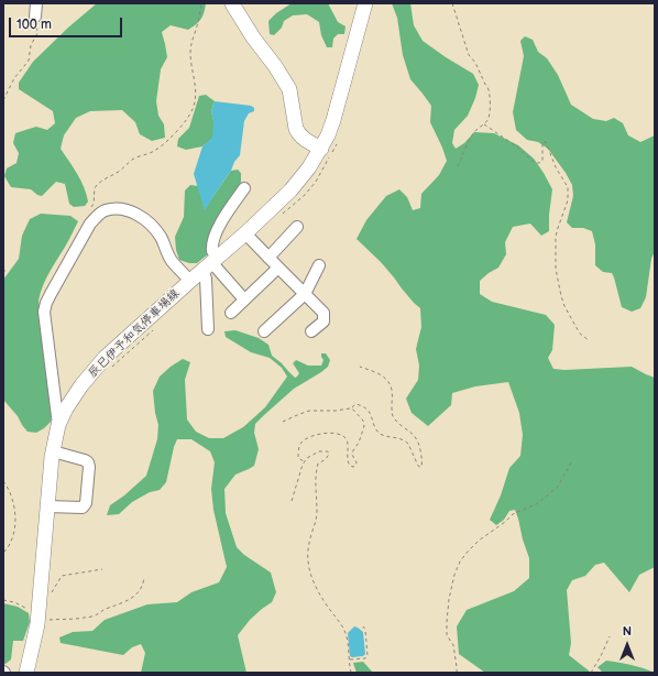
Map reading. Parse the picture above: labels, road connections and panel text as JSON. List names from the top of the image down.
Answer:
{
  "streets": {
    "main road": ["辰巳伊予和気停車場線"]
  },
  "scale_bar": "100 m",
  "north": "top"
}
